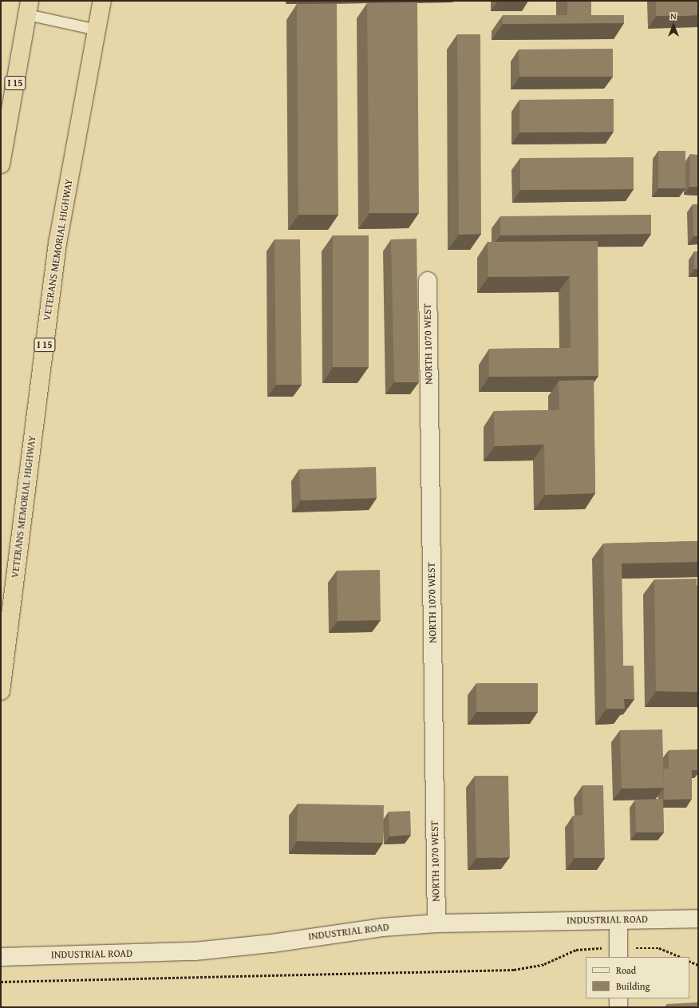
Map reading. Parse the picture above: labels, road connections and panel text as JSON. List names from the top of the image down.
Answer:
{
  "streets": {
    "highway": ["I 15", "VETERANS MEMORIAL HIGHWAY"],
    "street": ["NORTH 1070 WEST", "INDUSTRIAL ROAD"]
  },
  "crossings": [
    ["NORTH 1070 WEST", "INDUSTRIAL ROAD"]
  ],
  "legend": ["Road", "Building"],
  "north": "top"
}
